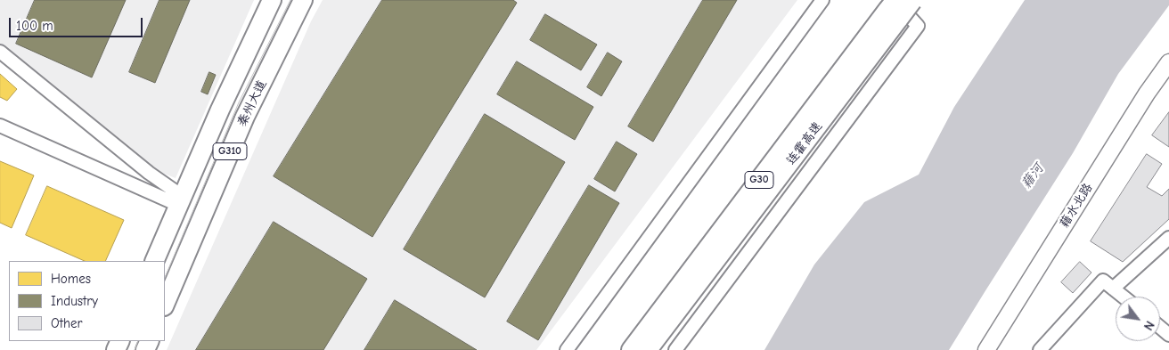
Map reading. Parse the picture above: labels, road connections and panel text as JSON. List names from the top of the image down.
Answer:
{
  "streets": {
    "highway": [
      "秦州大道",
      "连霍高速",
      "G310",
      "G30"
    ],
    "main road": ["藉水北路"]
  },
  "water": ["藉河"],
  "legend": ["Homes", "Industry", "Other"],
  "scale_bar": "100 m",
  "north": "bottom right"
}
